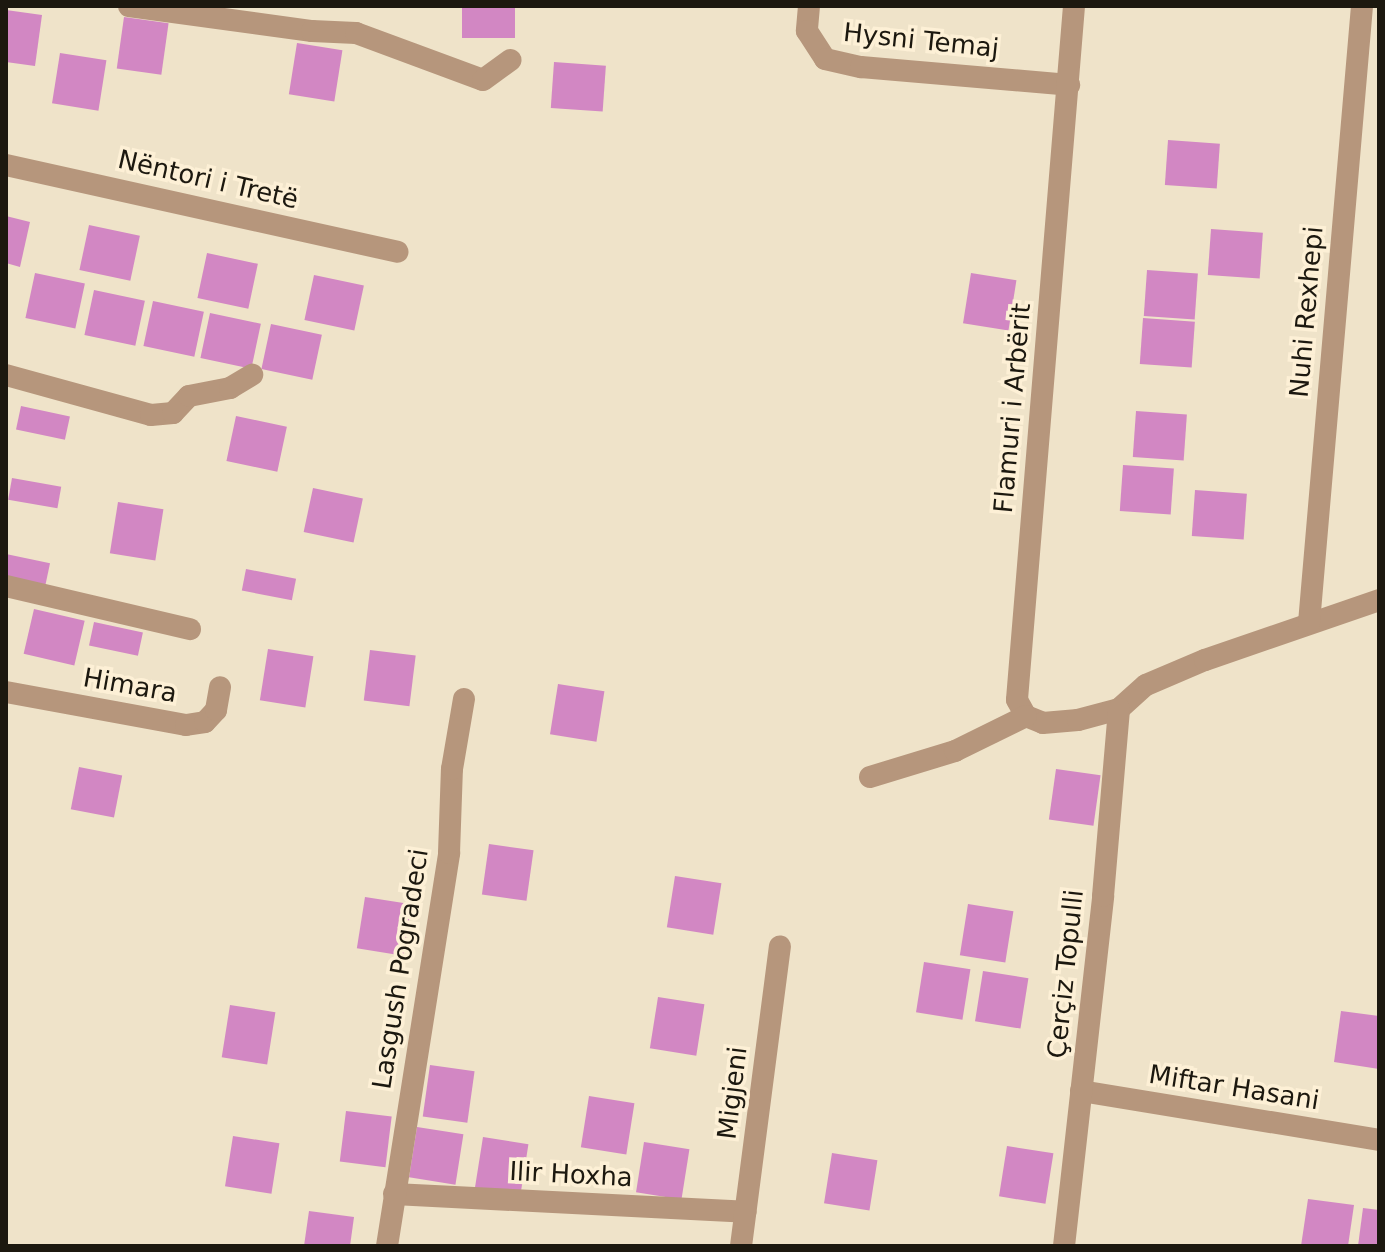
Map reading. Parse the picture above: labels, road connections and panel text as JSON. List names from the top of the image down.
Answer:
{
  "streets": {
    "street": [
      "Hysni Temaj",
      "Nëntori i Tretë",
      "Nuhi Rexhepi",
      "Flamuri i Arbërit",
      "Himara",
      "Lasgush Pogradeci",
      "Çerçiz Topulli",
      "Miftar Hasani",
      "Migjeni",
      "Ilir Hoxha"
    ]
  },
  "crossings": [
    ["Hysni Temaj", "Flamuri i Arbërit"],
    ["Lasgush Pogradeci", "Ilir Hoxha"],
    ["Çerçiz Topulli", "Miftar Hasani"],
    ["Migjeni", "Ilir Hoxha"]
  ]
}
